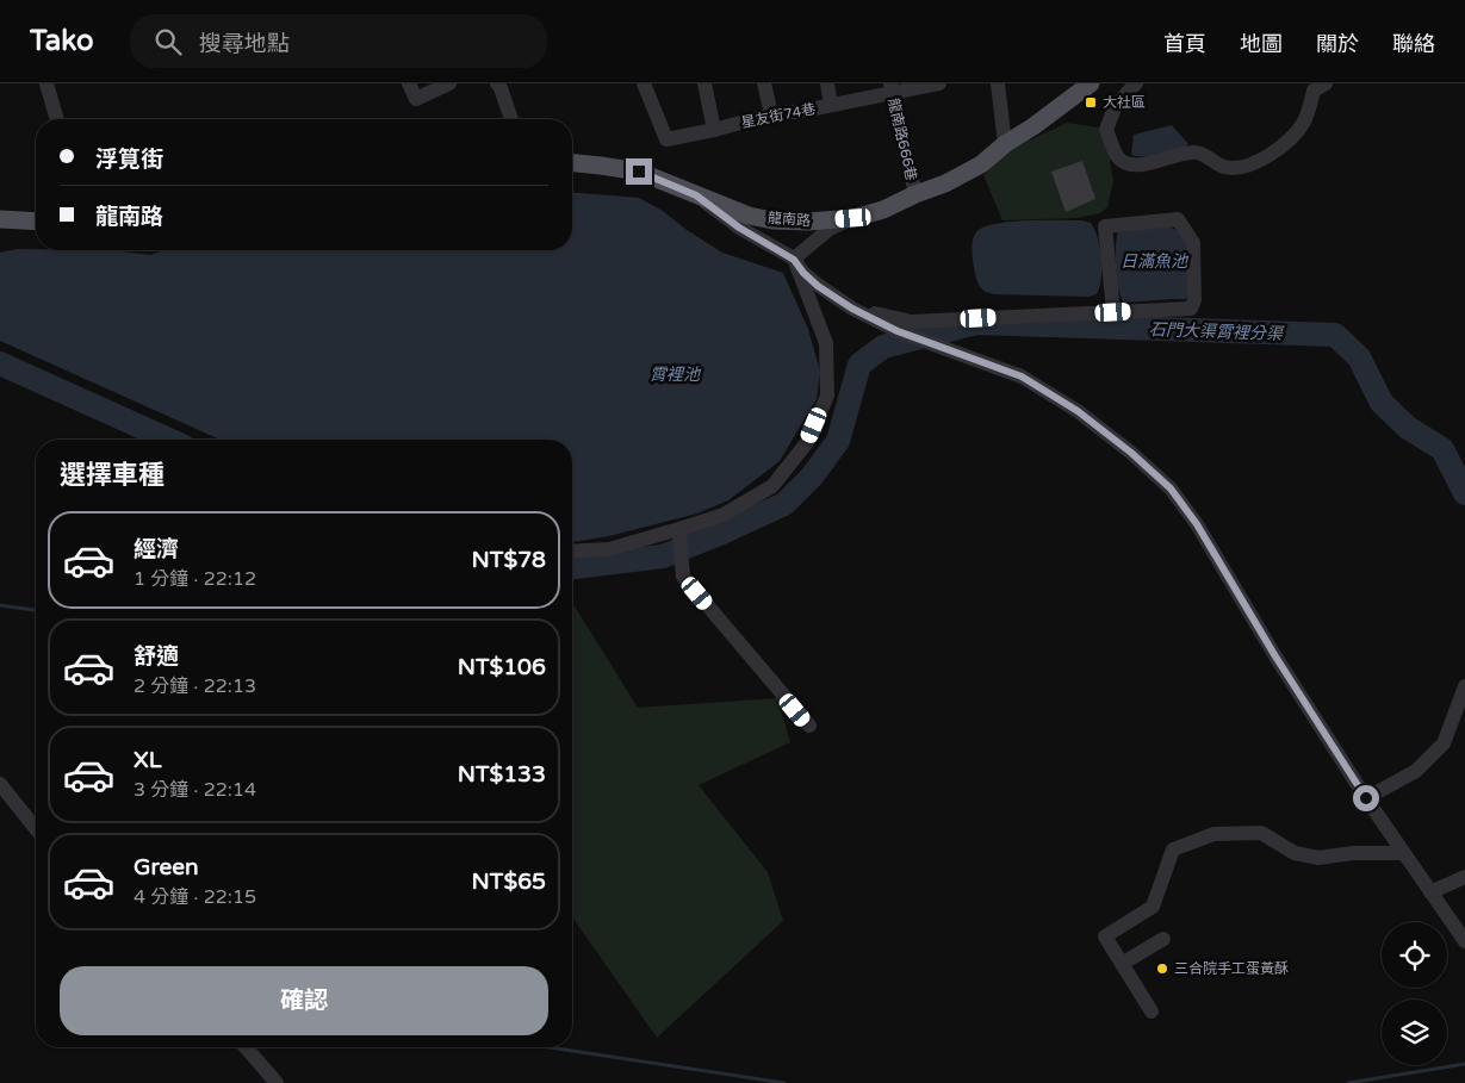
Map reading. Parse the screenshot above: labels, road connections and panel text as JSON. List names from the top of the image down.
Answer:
{
  "streets": {
    "main road": ["龍南路"],
    "street": ["星友街74巷", "龍南路666巷"]
  },
  "crossings": [
    ["星友街74巷", "龍南路666巷"],
    ["龍南路666巷", "龍南路"]
  ],
  "water": ["日滿魚池", "石門大渠霄裡分渠", "霄裡池"],
  "places": {
    "transit": ["大社區"],
    "other": ["三合院手工蛋黃酥"]
  },
  "page": {
    "header": "Tako",
    "search": "搜尋地點",
    "nav": [
      "首頁",
      "地圖",
      "關於",
      "聯絡"
    ],
    "banner": ["浮筧街", "龍南路"],
    "heading": "選擇車種",
    "list": [
      {
        "name": "經濟",
        "note": "1 分鐘 · 22:12",
        "value": "NT$78"
      },
      {
        "name": "舒適",
        "note": "2 分鐘 · 22:13",
        "value": "NT$106"
      },
      {
        "name": "XL",
        "note": "3 分鐘 · 22:14",
        "value": "NT$133"
      },
      {
        "name": "Green",
        "note": "4 分鐘 · 22:15",
        "value": "NT$65"
      }
    ],
    "buttons": "確認"
  }
}
